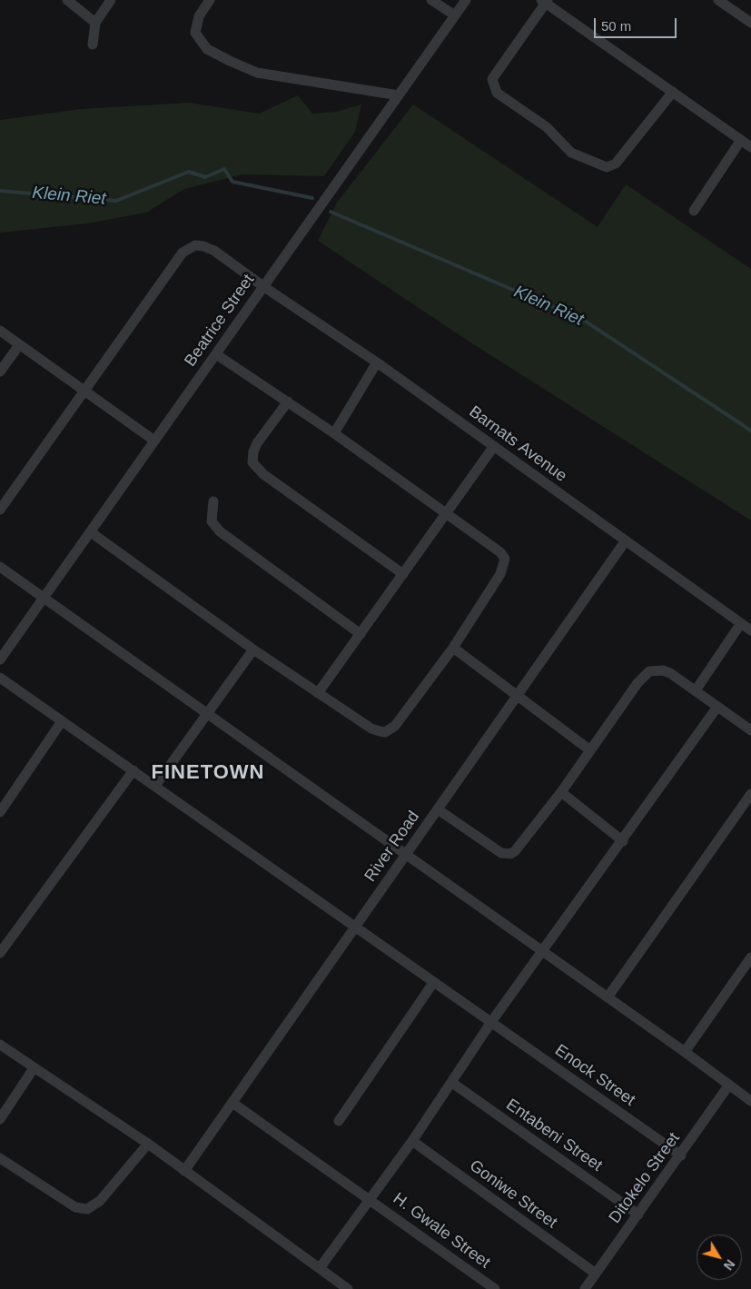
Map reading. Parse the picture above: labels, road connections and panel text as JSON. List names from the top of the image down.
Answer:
{
  "streets": {
    "street": [
      "Beatrice Street",
      "Barnats Avenue",
      "River Road",
      "Enock Street",
      "Entabeni Street",
      "Ditokelo Street",
      "Goniwe Street",
      "H. Gwale Street"
    ]
  },
  "crossings": [
    ["Beatrice Street", "Barnats Avenue"],
    ["Barnats Avenue", "River Road"],
    ["River Road", "Enock Street"],
    ["River Road", "H. Gwale Street"],
    ["Enock Street", "Ditokelo Street"],
    ["Entabeni Street", "Ditokelo Street"],
    ["Ditokelo Street", "Goniwe Street"]
  ],
  "districts": ["FINETOWN"],
  "water": ["Klein Riet"],
  "scale_bar": "50 m",
  "north": "bottom right"
}
